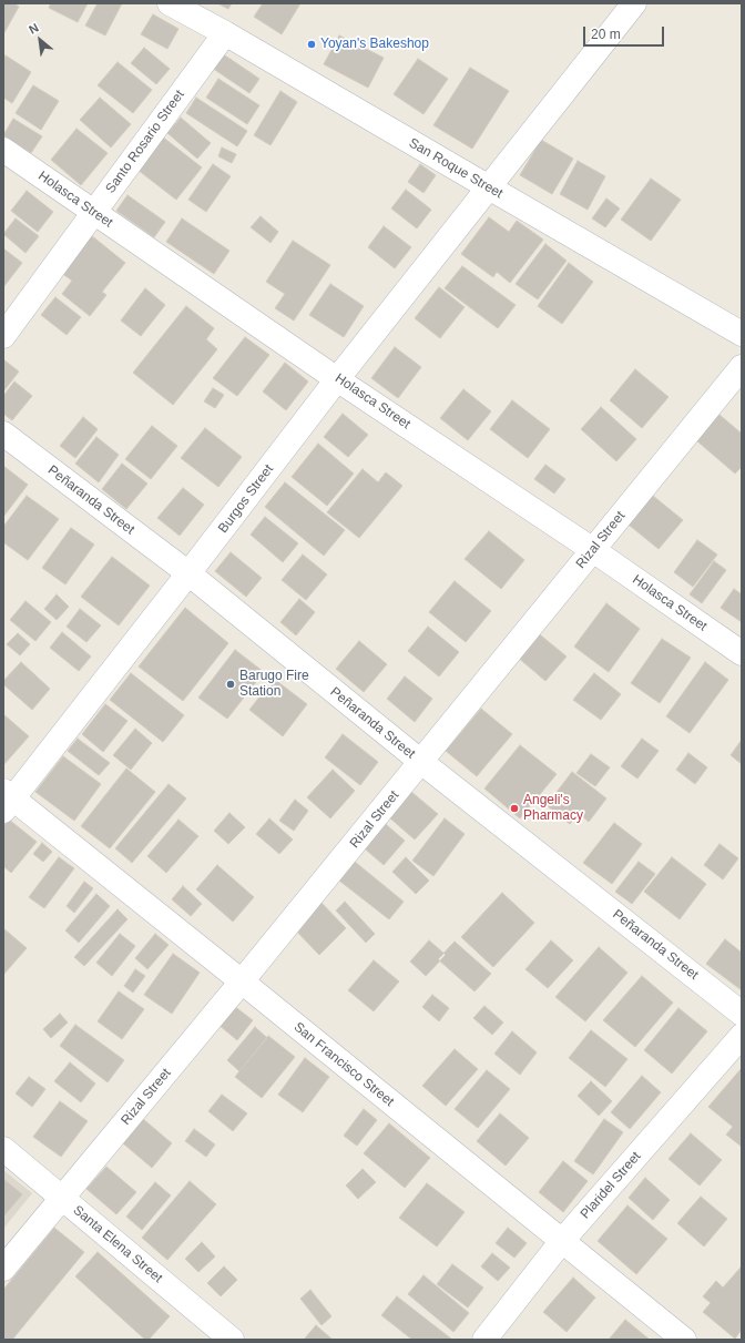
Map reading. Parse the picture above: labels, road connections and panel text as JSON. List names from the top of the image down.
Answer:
{
  "streets": {
    "street": [
      "Santo Rosario Street",
      "San Roque Street",
      "Holasca Street",
      "Burgos Street",
      "Peñaranda Street",
      "Rizal Street",
      "San Francisco Street",
      "Plaridel Street",
      "Santa Elena Street"
    ]
  },
  "crossings": [
    ["Santo Rosario Street", "San Roque Street"],
    ["Santo Rosario Street", "Holasca Street"],
    ["San Roque Street", "Burgos Street"],
    ["Holasca Street", "Burgos Street"],
    ["Holasca Street", "Rizal Street"],
    ["Burgos Street", "Peñaranda Street"],
    ["Burgos Street", "San Francisco Street"],
    ["Peñaranda Street", "Rizal Street"],
    ["Rizal Street", "San Francisco Street"],
    ["Rizal Street", "Santa Elena Street"],
    ["San Francisco Street", "Plaridel Street"]
  ],
  "places": ["Yoyan's Bakeshop", "Barugo Fire Station", "Angeli's Pharmacy"],
  "scale_bar": "20 m",
  "north": "top left"
}
